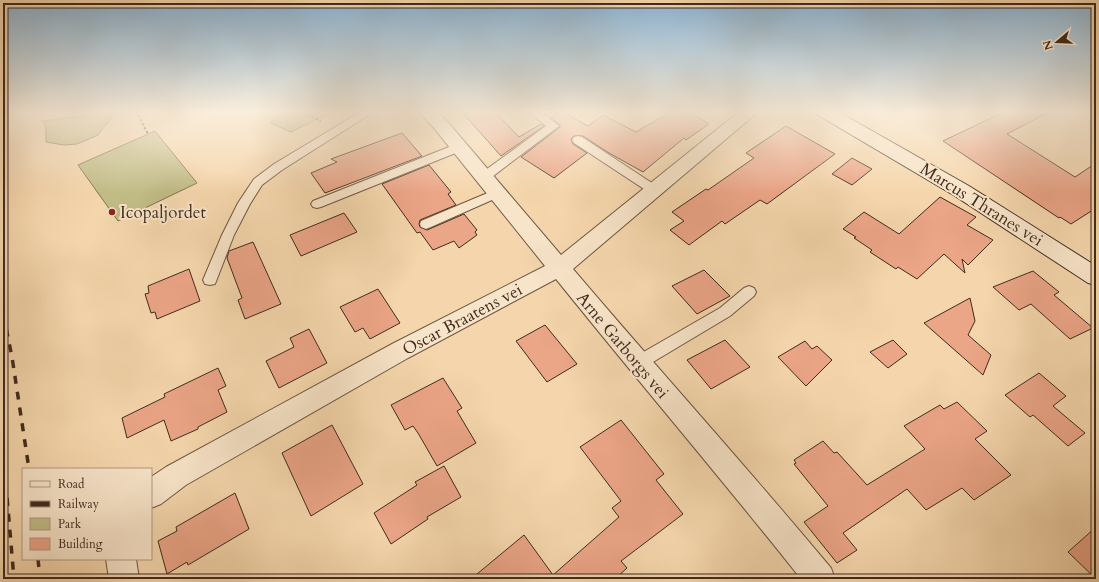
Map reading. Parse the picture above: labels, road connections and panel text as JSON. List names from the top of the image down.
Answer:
{
  "streets": {
    "street": ["Marcus Thranes vei", "Oscar Braatens vei", "Arne Garborgs vei"]
  },
  "crossings": [
    ["Oscar Braatens vei", "Arne Garborgs vei"]
  ],
  "places": ["Icopaljordet"],
  "legend": [
    "Road",
    "Railway",
    "Park",
    "Building"
  ],
  "north": "left"
}
